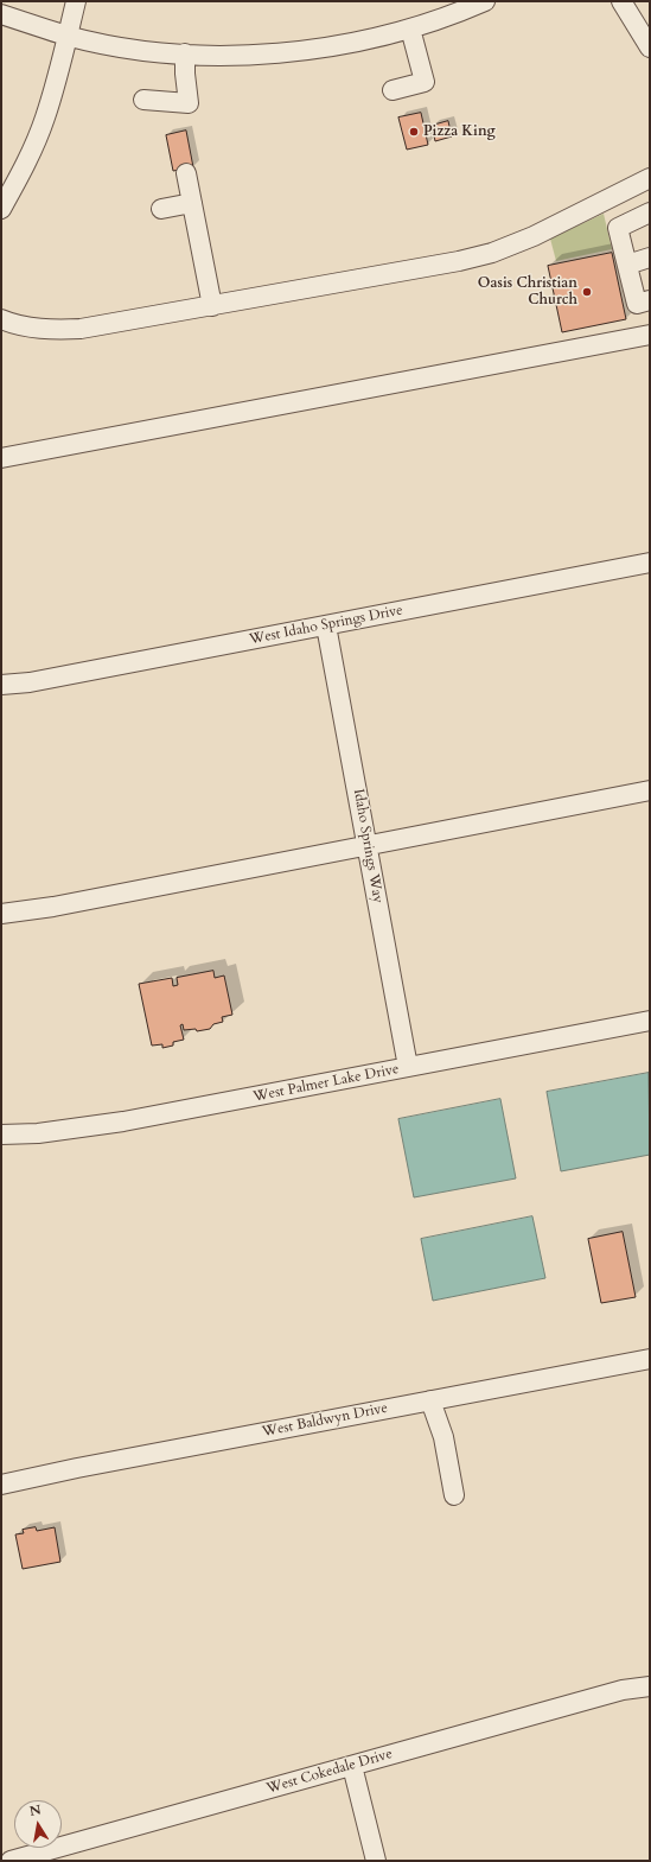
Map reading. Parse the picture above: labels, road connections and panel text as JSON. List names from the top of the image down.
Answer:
{
  "streets": {
    "street": [
      "West Idaho Springs Drive",
      "Idaho Springs Way",
      "West Palmer Lake Drive",
      "West Baldwyn Drive",
      "West Cokedale Drive"
    ]
  },
  "crossings": [
    ["West Idaho Springs Drive", "Idaho Springs Way"],
    ["Idaho Springs Way", "West Palmer Lake Drive"]
  ],
  "places": ["Pizza King", "Oasis Christian Church"],
  "north": "top"
}
